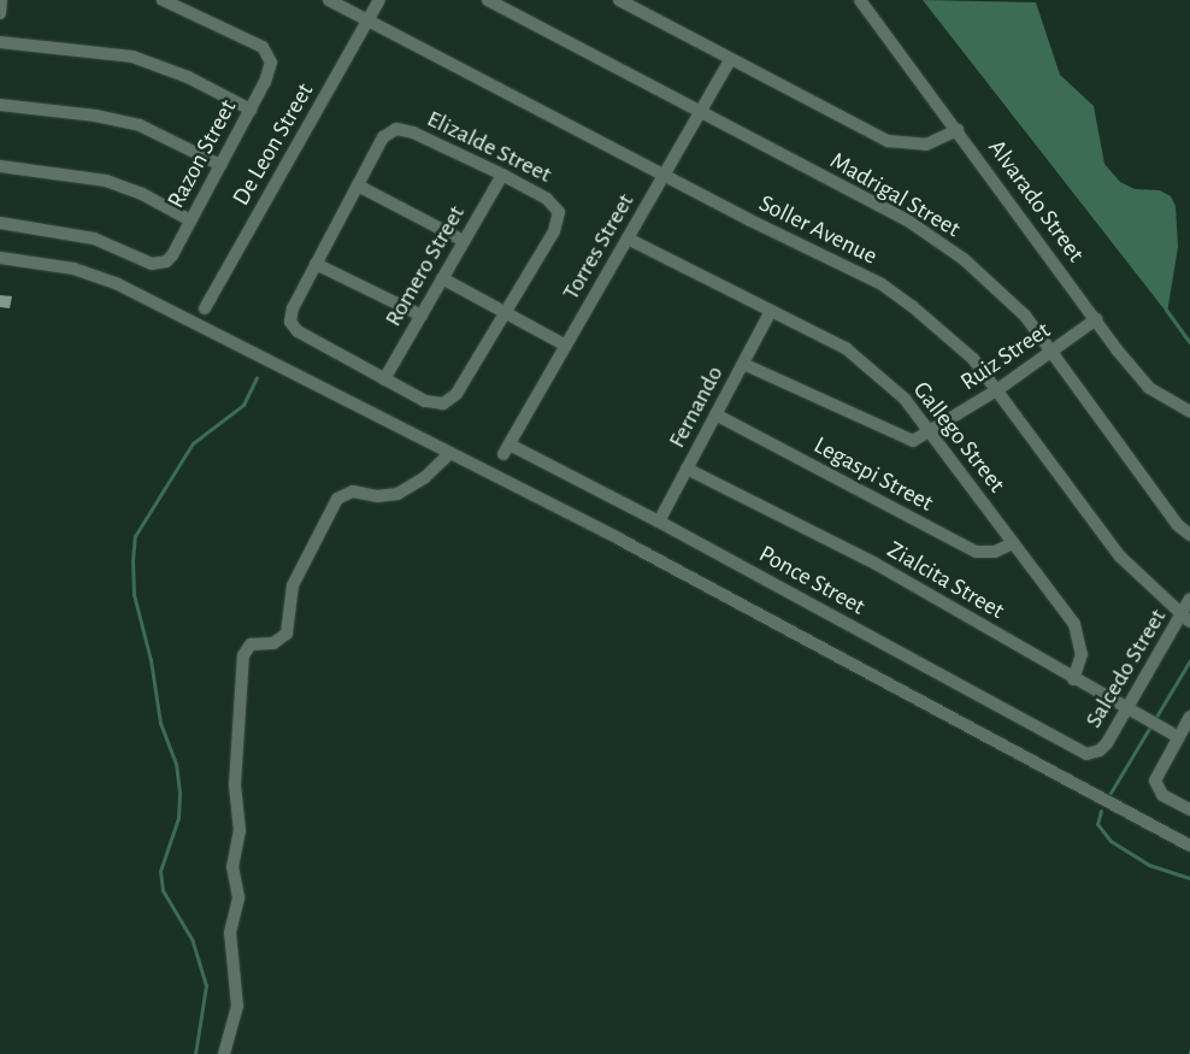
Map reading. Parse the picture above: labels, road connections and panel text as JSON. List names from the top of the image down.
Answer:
{
  "streets": {
    "street": [
      "De Leon Street",
      "Elizalde Street",
      "Razon Street",
      "Madrigal Street",
      "Alvarado Street",
      "Soller Avenue",
      "Torres Street",
      "Romero Street",
      "Ruiz Street",
      "Fernando",
      "Gallego Street",
      "Legaspi Street",
      "Ponce Street",
      "Zialcita Street",
      "Salcedo Street"
    ]
  },
  "crossings": [
    ["De Leon Street", "Soller Avenue"],
    ["Elizalde Street", "Romero Street"],
    ["Madrigal Street", "Torres Street"],
    ["Madrigal Street", "Ruiz Street"],
    ["Alvarado Street", "Ruiz Street"],
    ["Soller Avenue", "Torres Street"],
    ["Soller Avenue", "Ruiz Street"],
    ["Soller Avenue", "Salcedo Street"],
    ["Torres Street", "Gallego Street"],
    ["Torres Street", "Ponce Street"],
    ["Ruiz Street", "Fernando"],
    ["Ruiz Street", "Gallego Street"],
    ["Fernando", "Gallego Street"],
    ["Fernando", "Legaspi Street"],
    ["Fernando", "Ponce Street"],
    ["Fernando", "Zialcita Street"],
    ["Gallego Street", "Legaspi Street"],
    ["Gallego Street", "Zialcita Street"],
    ["Ponce Street", "Salcedo Street"],
    ["Zialcita Street", "Salcedo Street"]
  ]
}
